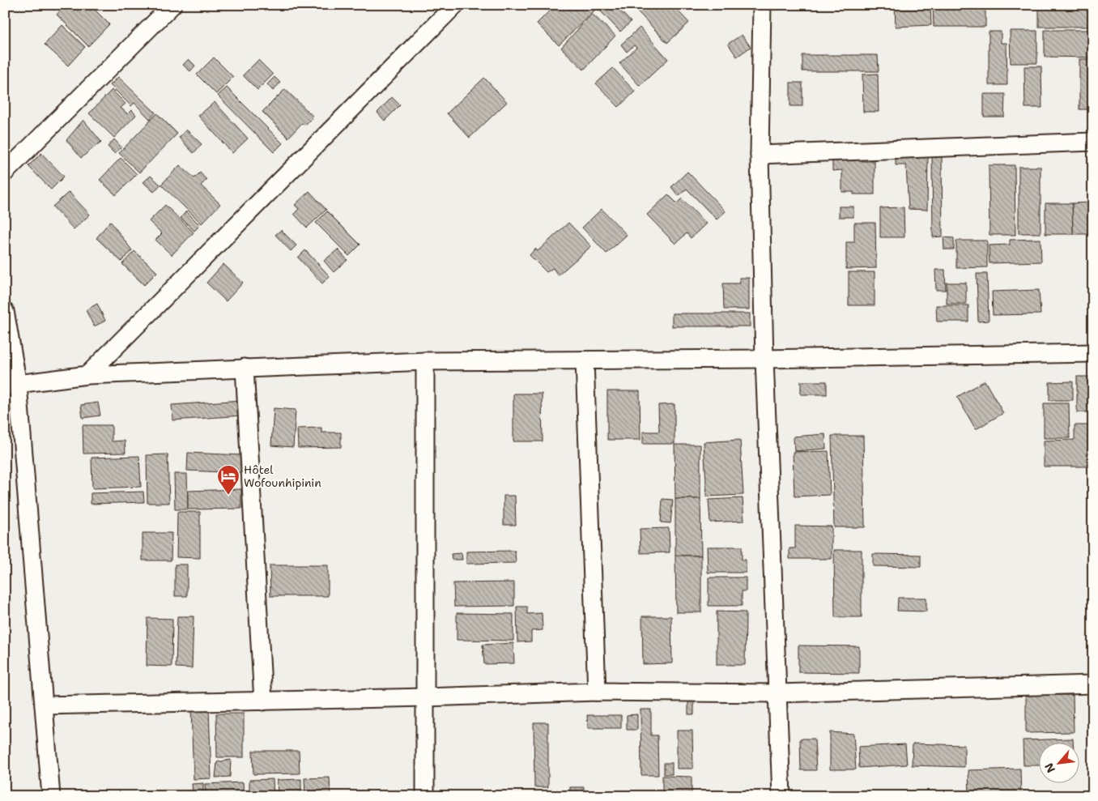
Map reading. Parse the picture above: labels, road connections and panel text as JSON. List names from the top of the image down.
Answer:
{
  "places": {
    "hotel": ["Hôtel Wofounhipinin"]
  },
  "north": "bottom left"
}
